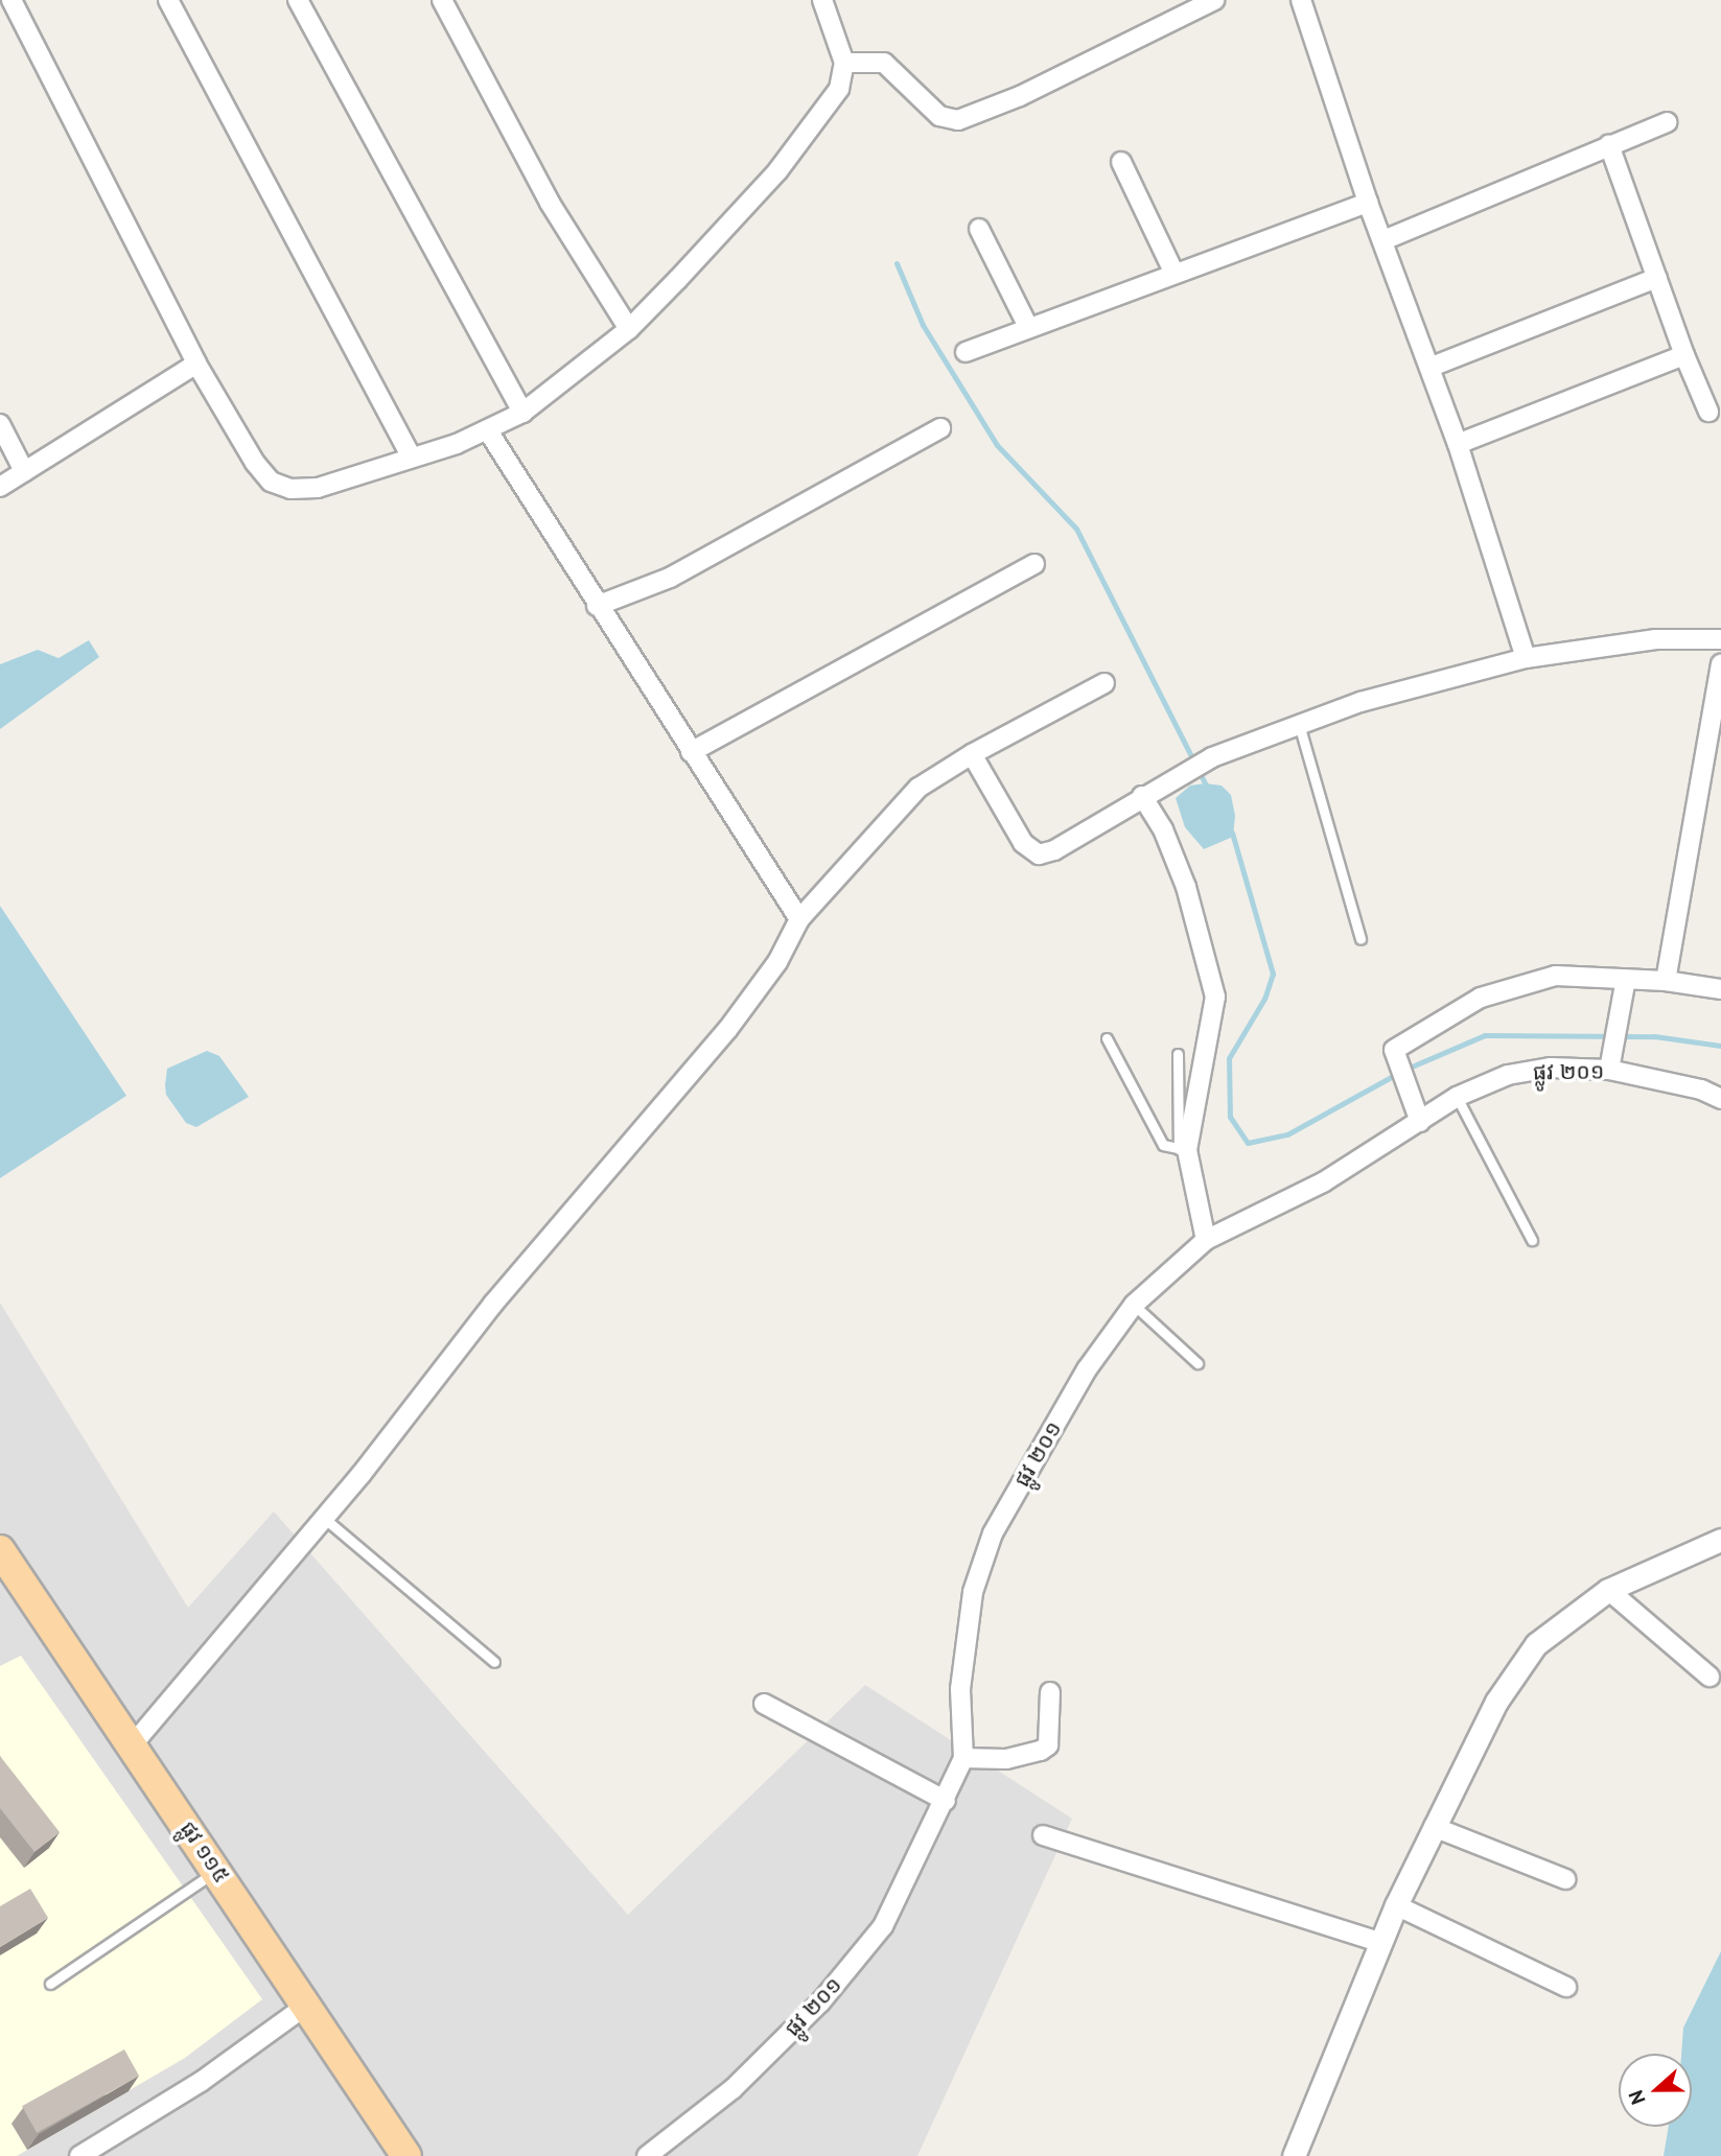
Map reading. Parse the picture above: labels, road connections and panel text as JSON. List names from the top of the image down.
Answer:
{
  "streets": {
    "main road": ["ផ្លូវ ១១៥"],
    "street": ["ផ្លូវ ២០១"]
  },
  "north": "left"
}
